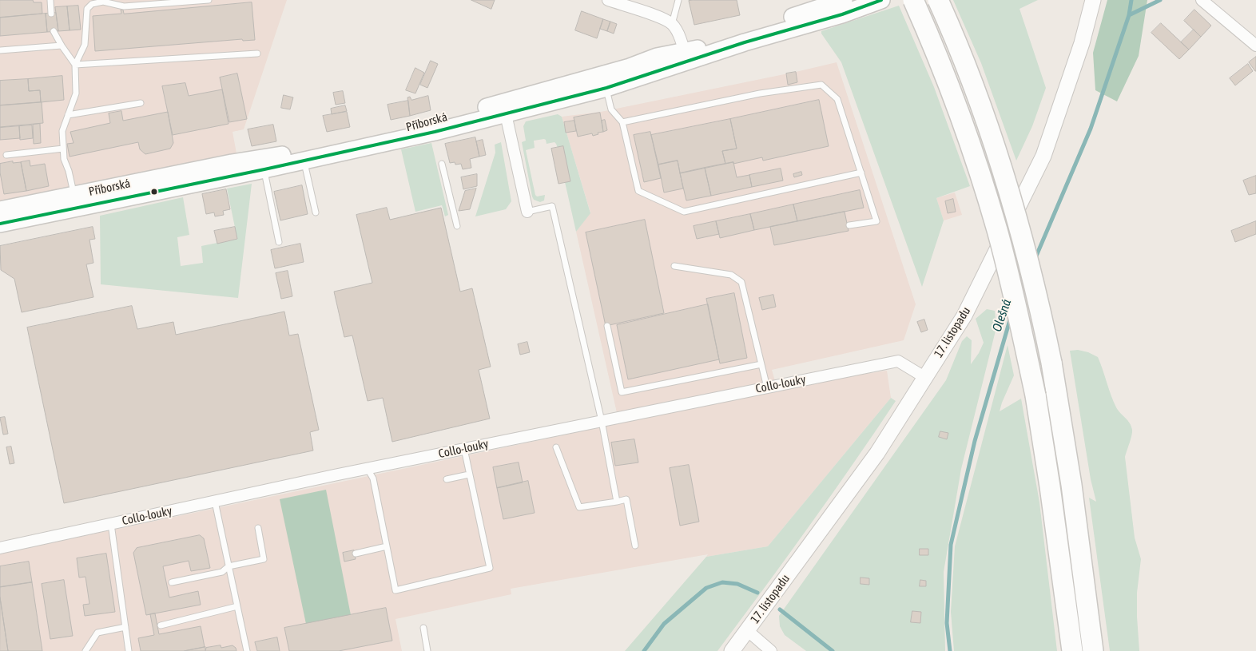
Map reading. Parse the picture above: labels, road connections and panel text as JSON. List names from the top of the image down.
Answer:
{
  "streets": {
    "main road": ["Příborská", "17. listopadu"],
    "street": ["Collo-louky"]
  },
  "crossings": [
    ["17. listopadu", "Collo-louky"]
  ],
  "water": ["Olešná"]
}
